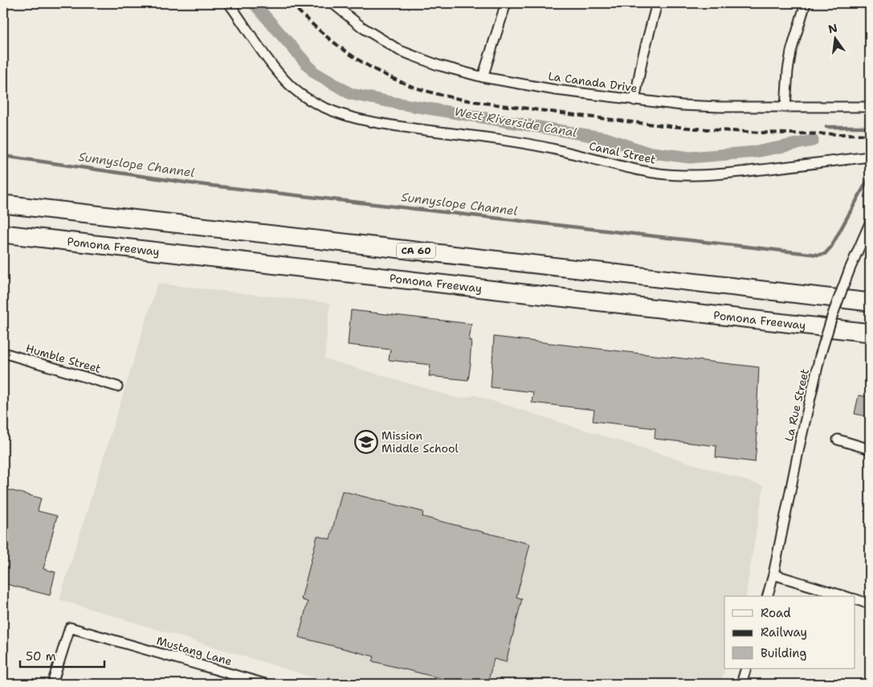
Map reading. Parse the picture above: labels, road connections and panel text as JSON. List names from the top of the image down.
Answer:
{
  "streets": {
    "highway": ["Pomona Freeway", "CA 60"],
    "street": [
      "La Canada Drive",
      "Canal Street",
      "Humble Street",
      "La Rue Street",
      "Mustang Lane"
    ]
  },
  "water": ["West Riverside Canal", "Sunnyslope Channel"],
  "places": {
    "school or university": ["Mission Middle School"]
  },
  "legend": ["Road", "Railway", "Building"],
  "scale_bar": "50 m",
  "north": "top"
}
